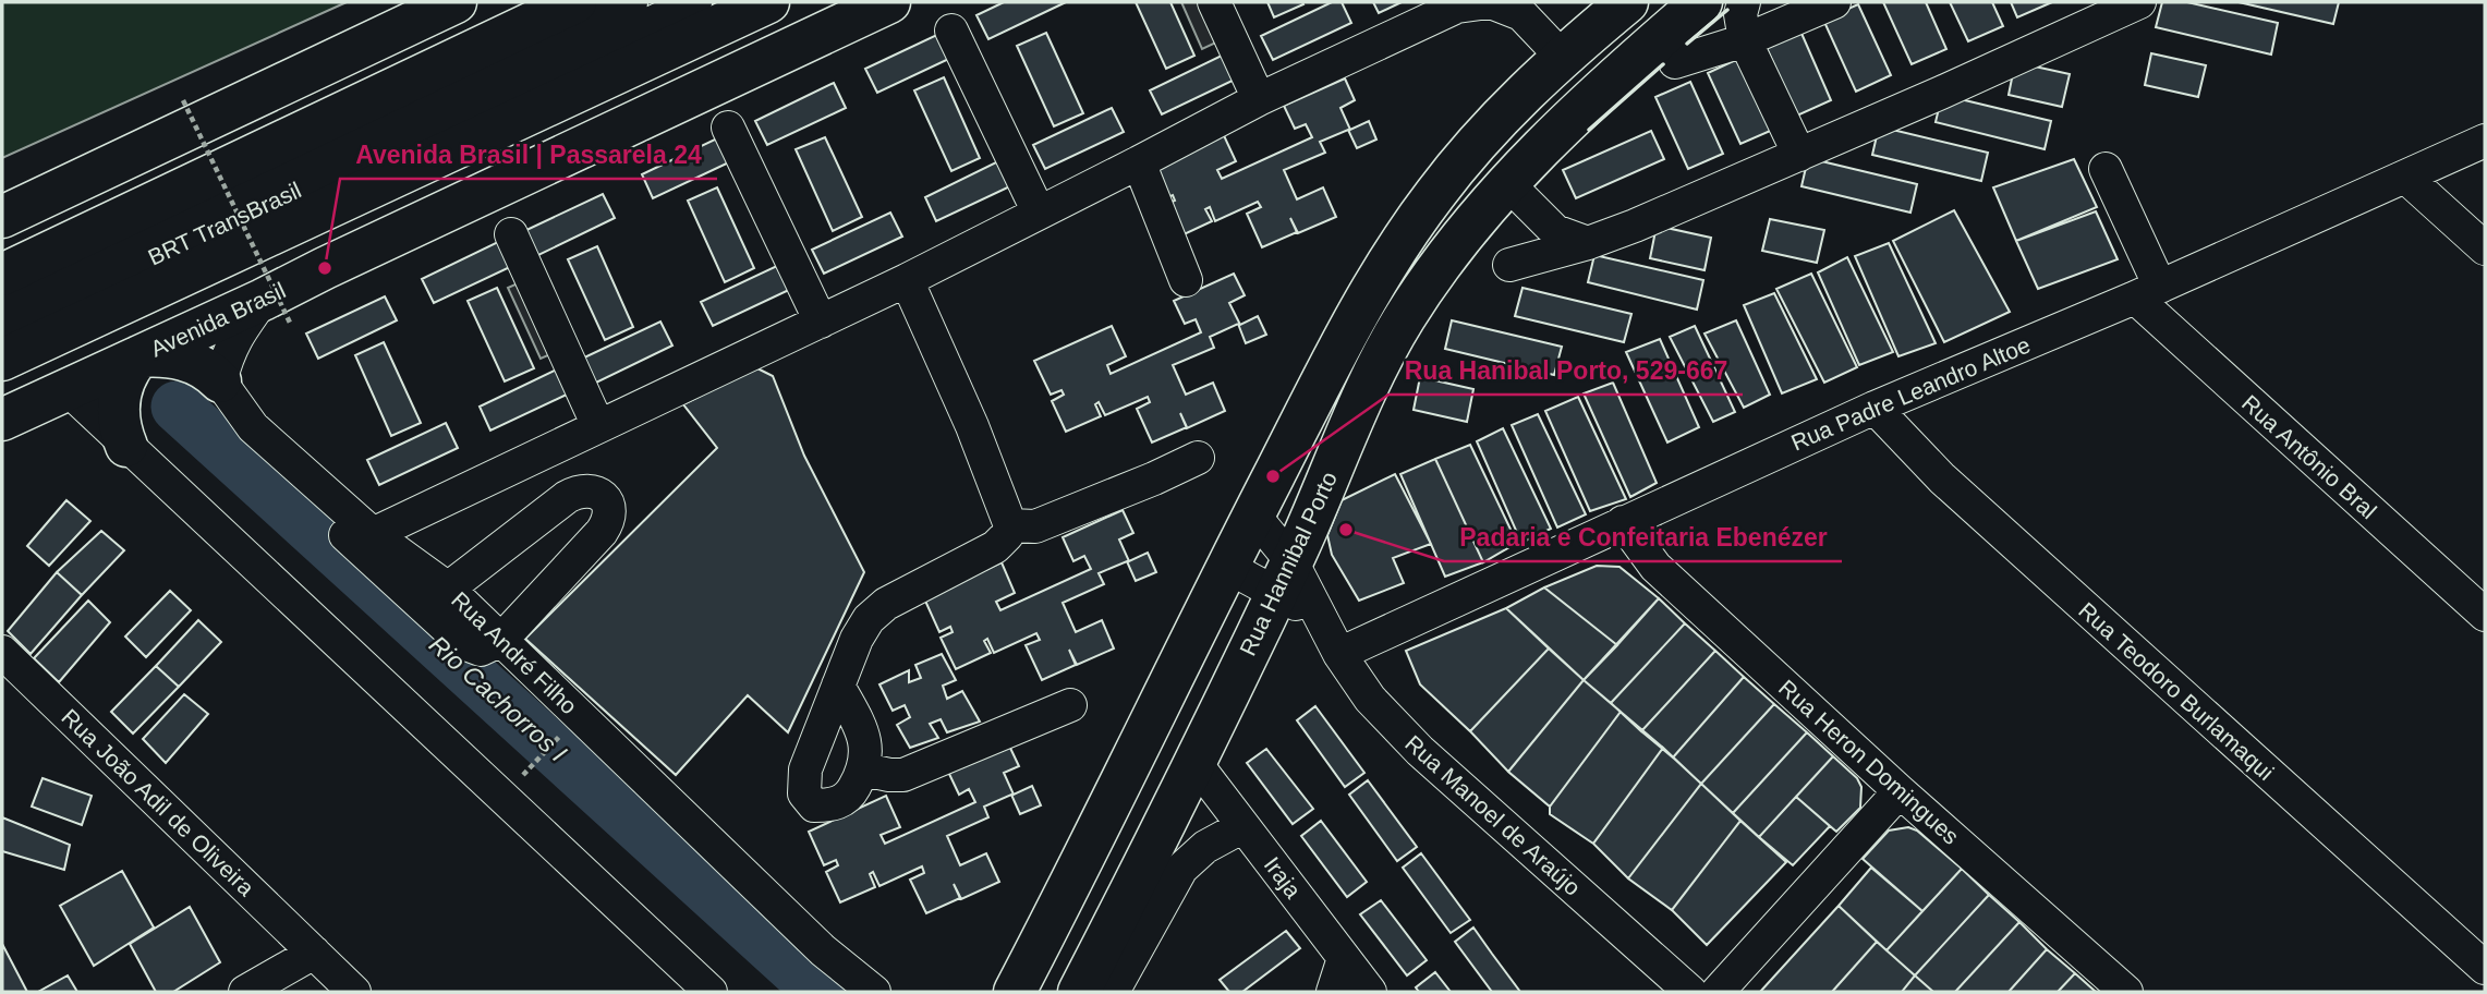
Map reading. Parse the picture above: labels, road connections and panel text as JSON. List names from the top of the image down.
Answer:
{
  "streets": {
    "main road": ["Avenida Brasil", "Rua Hannibal Porto"],
    "street": [
      "BRT TransBrasil",
      "Rua Padre Leandro Altoe",
      "Rua Antônio Bral",
      "Rua André Filho",
      "Rua Teodoro Burlamaqui",
      "Rua Heron Domingues",
      "Rua João Adil de Oliveira",
      "Rua Manoel de Araújo",
      "Iraja"
    ]
  },
  "crossings": [
    ["Rua Padre Leandro Altoe", "Rua Antônio Bral"],
    ["Rua Padre Leandro Altoe", "Rua Teodoro Burlamaqui"],
    ["Rua Padre Leandro Altoe", "Rua Heron Domingues"],
    ["Rua Padre Leandro Altoe", "Rua Manoel de Araújo"],
    ["Rua Hannibal Porto", "Rua Manoel de Araújo"],
    ["Rua Hannibal Porto", "Iraja"]
  ],
  "water": ["Rio Cachorros I"],
  "places": ["Avenida Brasil | Passarela 24", "Rua Hanibal Porto, 529-667", "Padaria e Confeitaria Ebenézer"]
}
